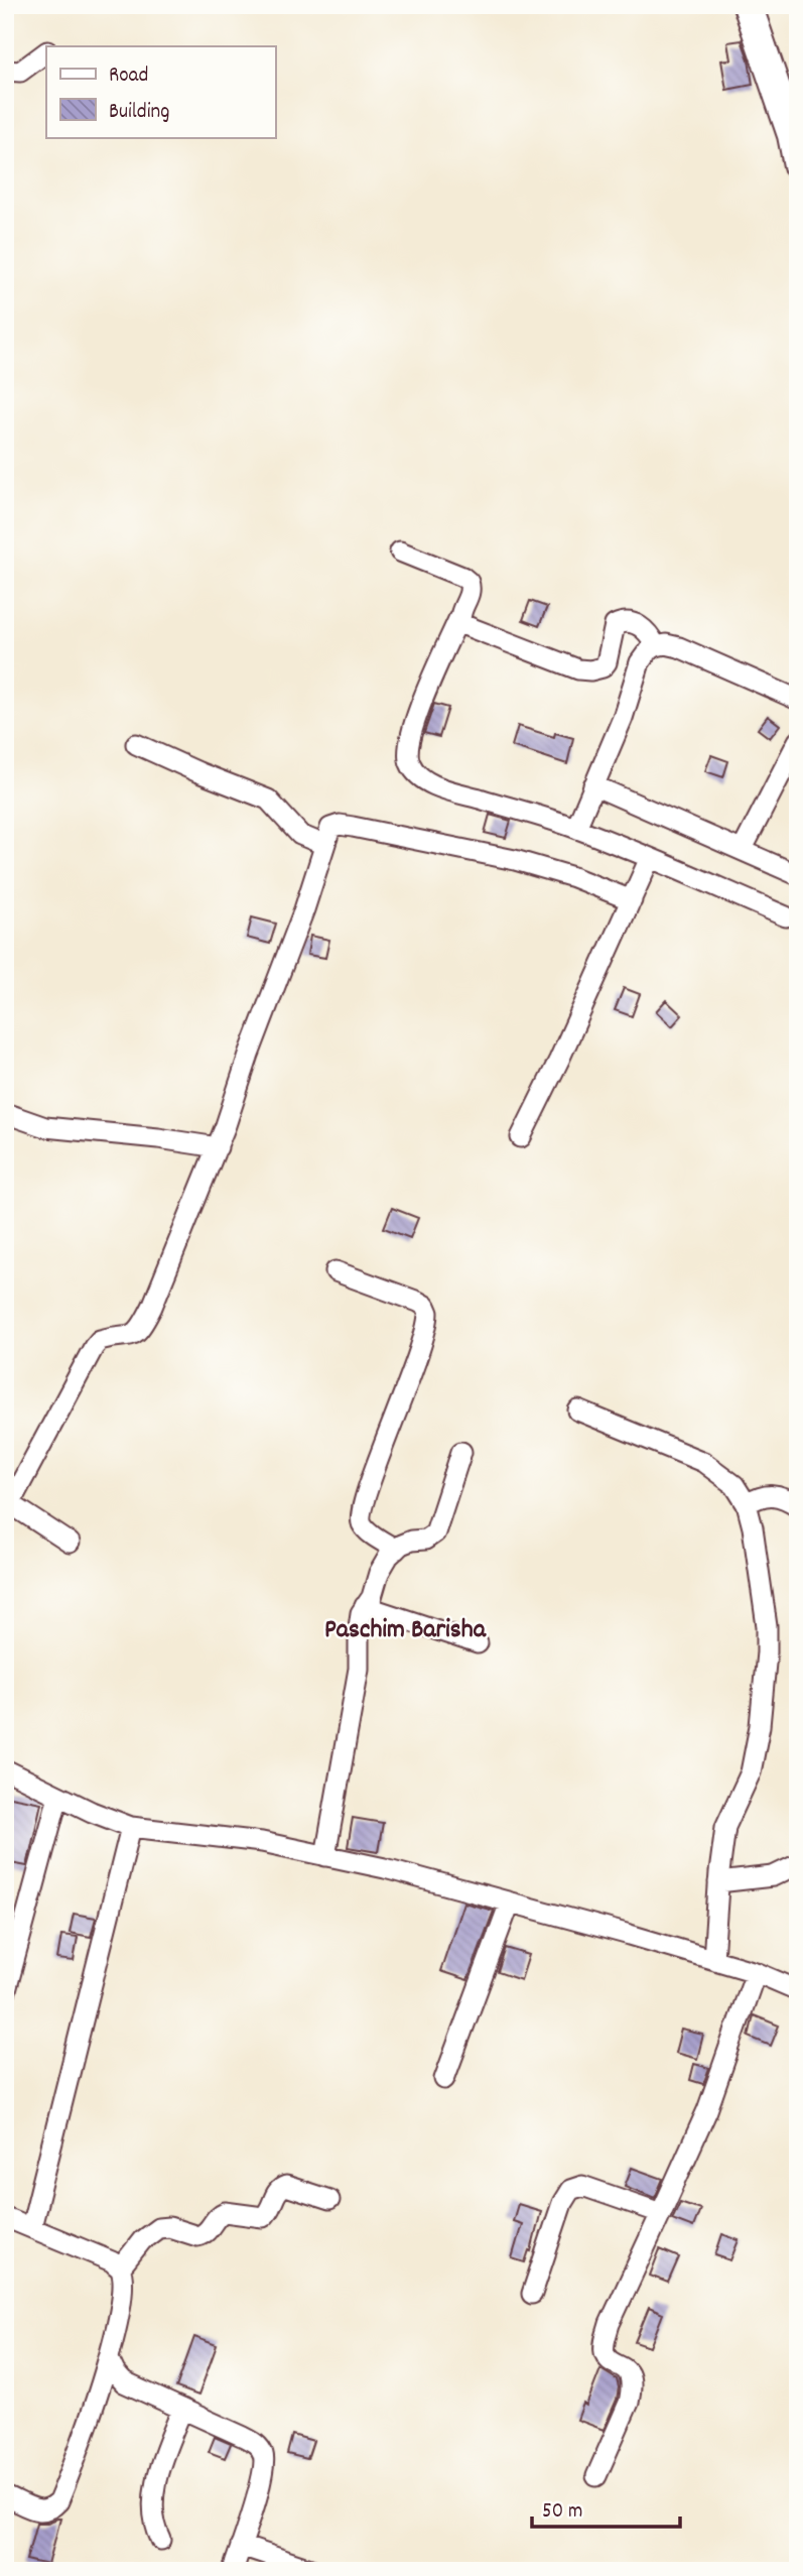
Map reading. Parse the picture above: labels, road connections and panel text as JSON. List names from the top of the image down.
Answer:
{
  "districts": ["Paschim Barisha"],
  "legend": ["Road", "Building"],
  "scale_bar": "50 m"
}
